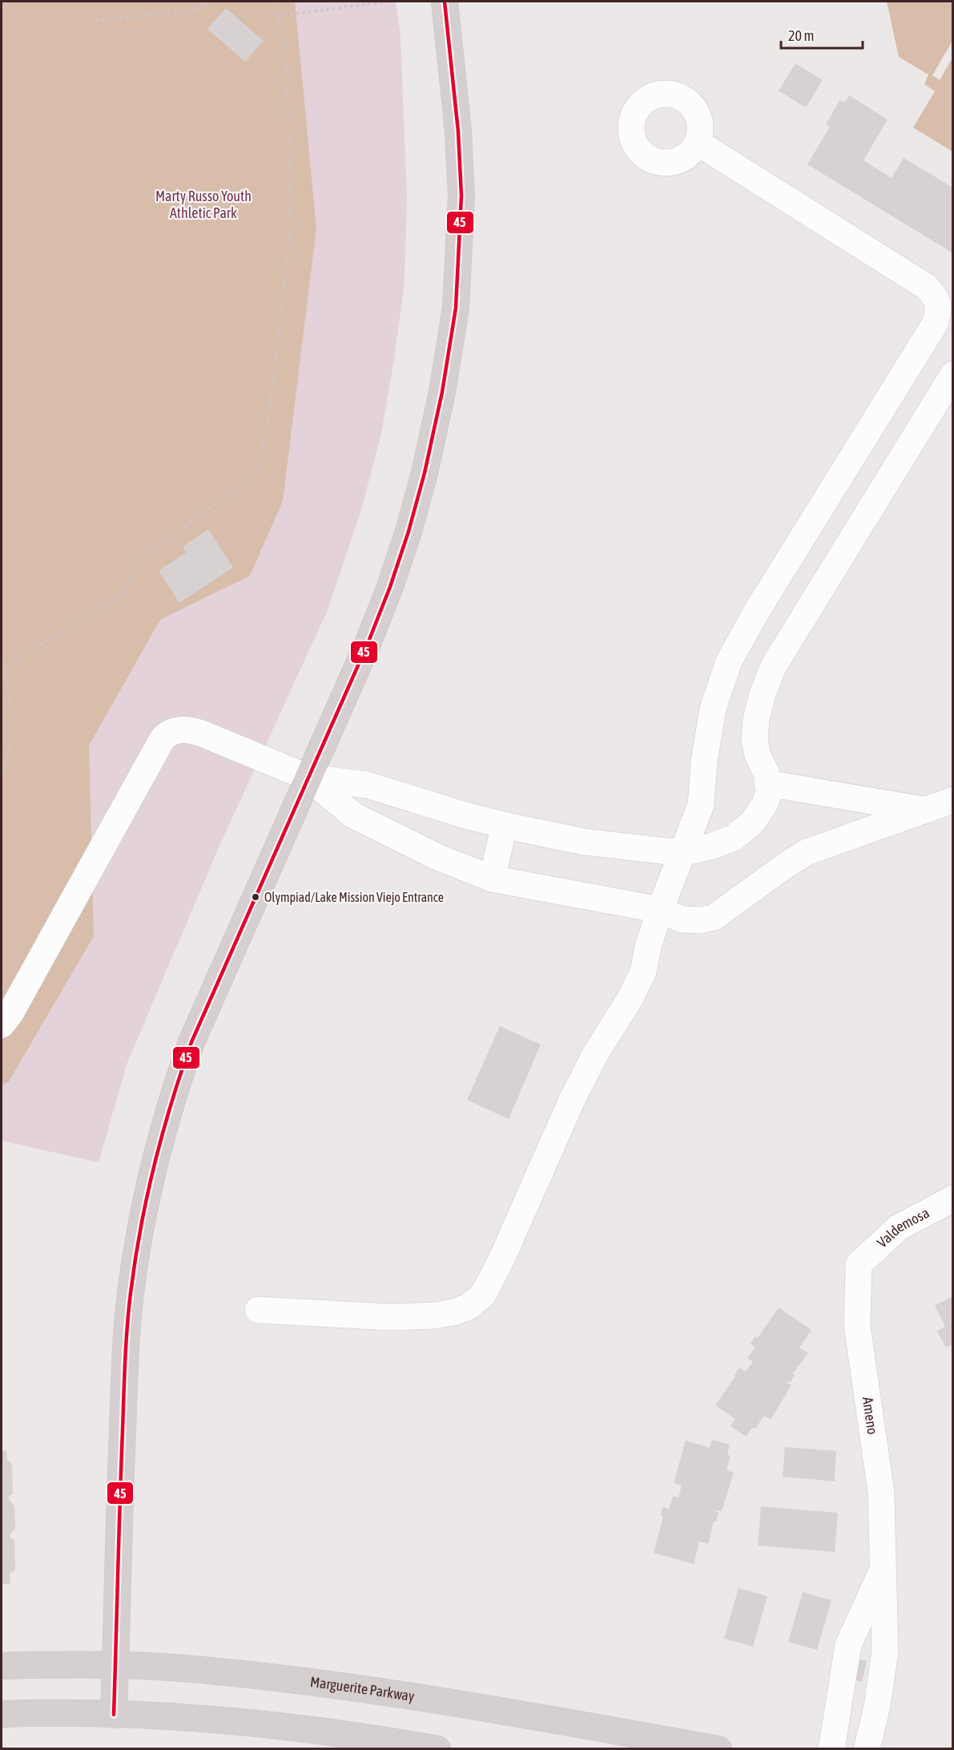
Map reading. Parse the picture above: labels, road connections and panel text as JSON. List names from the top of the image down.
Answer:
{
  "streets": {
    "main road": ["Marguerite Parkway"],
    "street": ["Valdemosa", "Ameno"]
  },
  "crossings": [
    ["Valdemosa", "Ameno"]
  ],
  "parks": ["Marty Russo Youth Athletic Park"],
  "places": ["Olympiad/Lake Mission Viejo Entrance"],
  "lines": ["transit line 45"],
  "scale_bar": "20 m"
}
